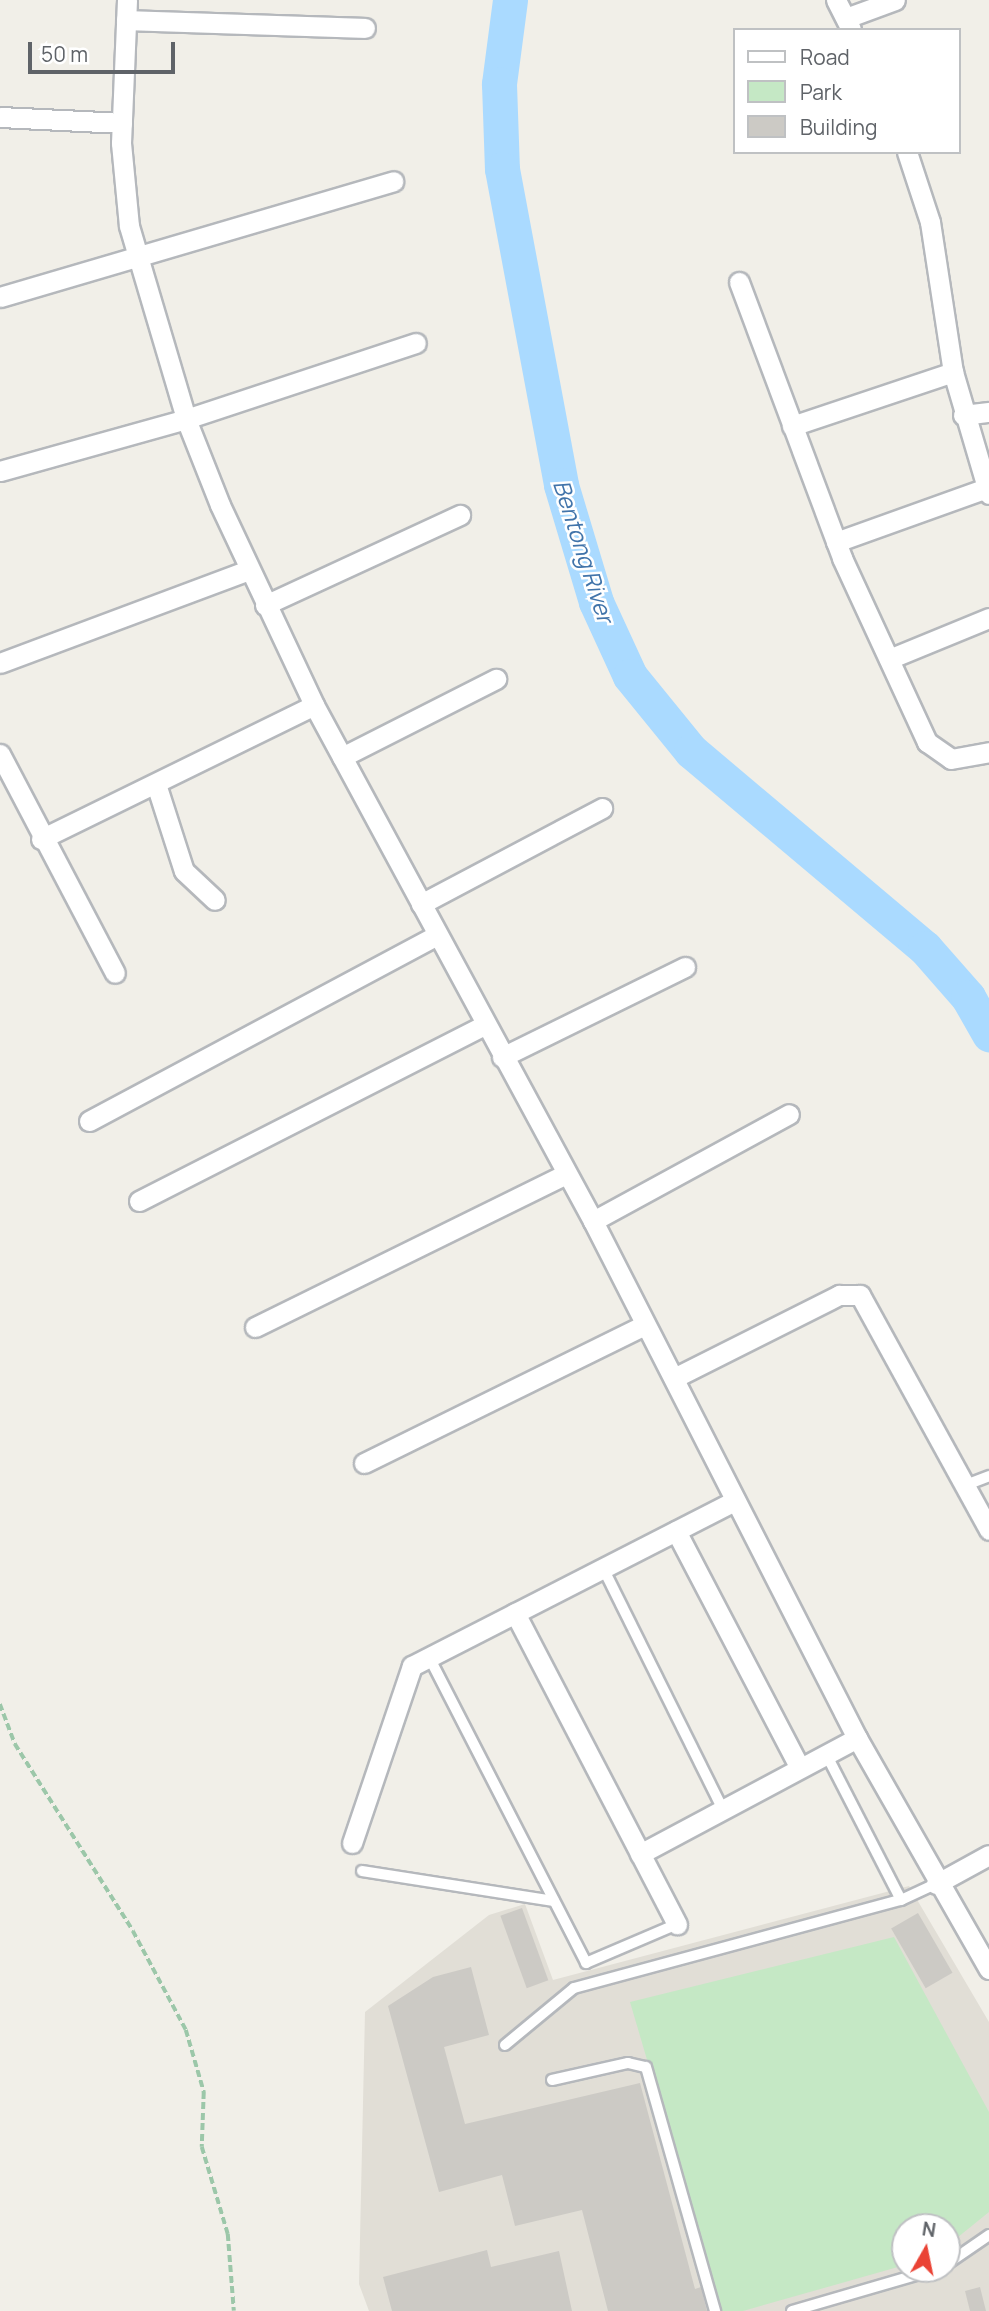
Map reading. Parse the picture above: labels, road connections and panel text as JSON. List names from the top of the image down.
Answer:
{
  "water": ["Bentong River"],
  "legend": ["Road", "Park", "Building"],
  "scale_bar": "50 m",
  "north": "top"
}
